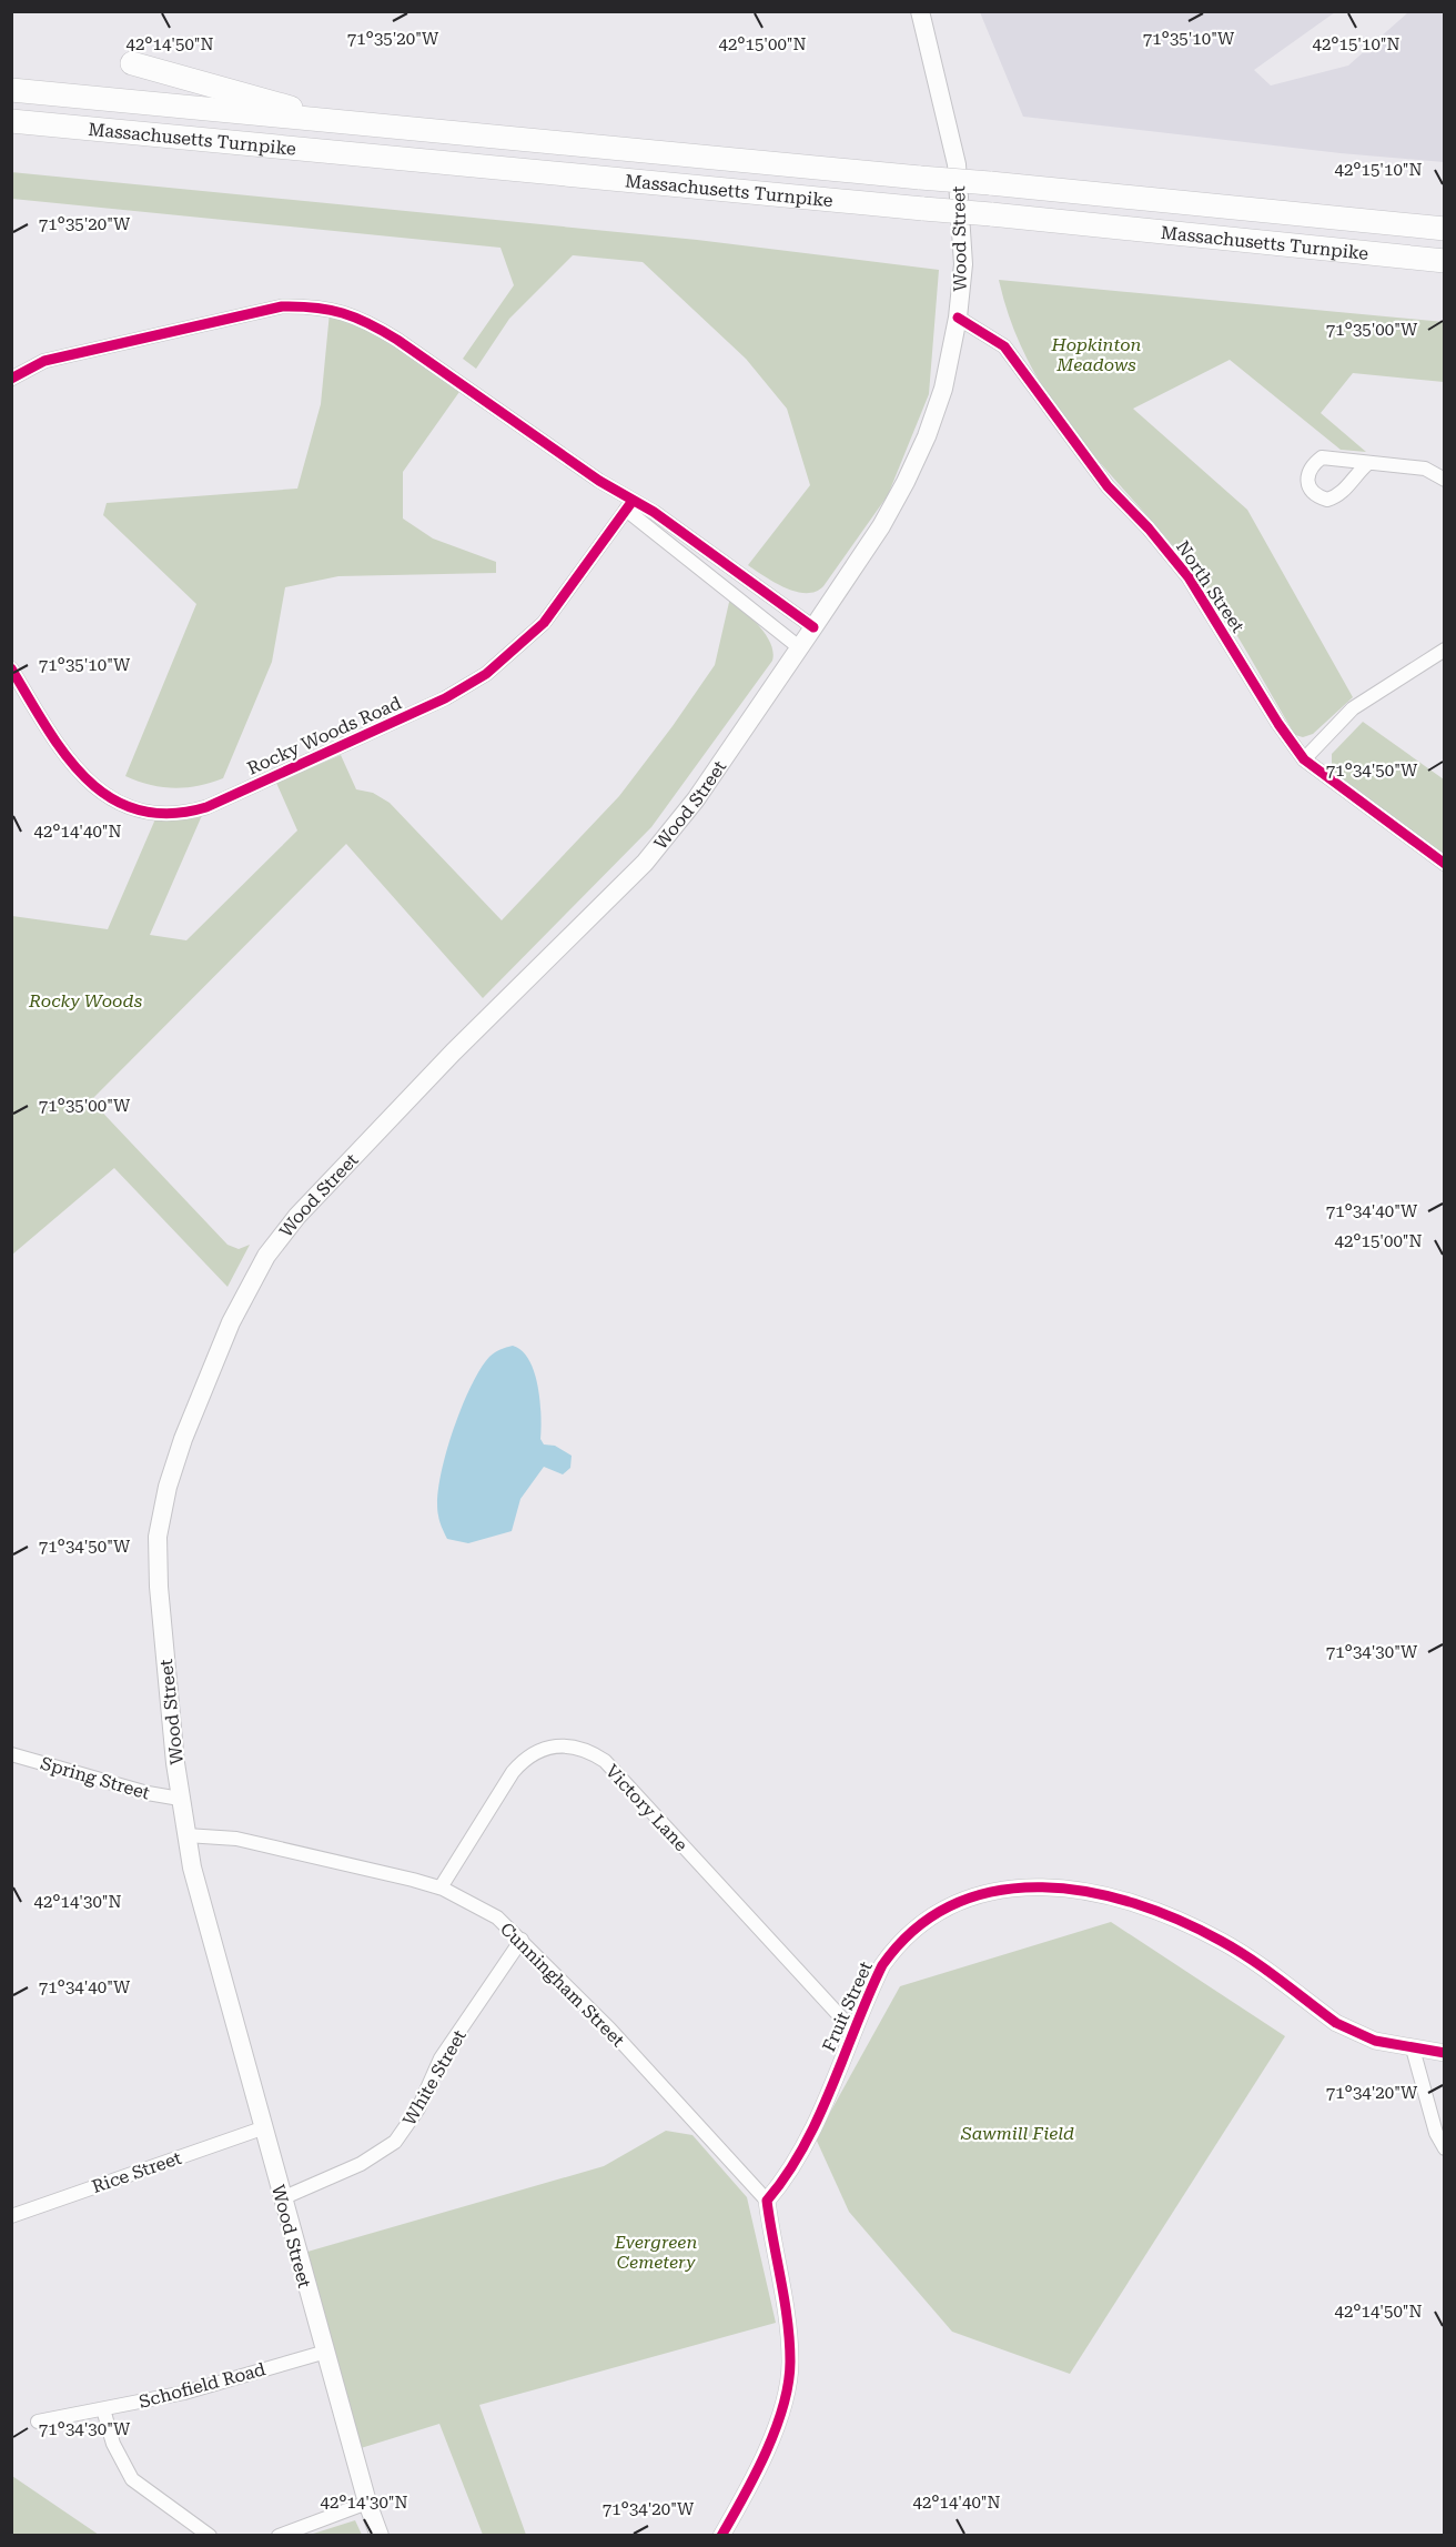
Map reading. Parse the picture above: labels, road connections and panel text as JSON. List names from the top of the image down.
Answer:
{
  "streets": {
    "highway": ["Massachusetts Turnpike"],
    "main road": ["Wood Street"],
    "street": [
      "North Street",
      "Rocky Woods Road",
      "Spring Street",
      "Victory Lane",
      "Cunningham Street",
      "Fruit Street",
      "White Street",
      "Rice Street",
      "Schofield Road"
    ]
  },
  "crossings": [
    ["Wood Street", "North Street"],
    ["Wood Street", "Spring Street"],
    ["Wood Street", "Cunningham Street"],
    ["Wood Street", "White Street"],
    ["Wood Street", "Rice Street"],
    ["Wood Street", "Schofield Road"],
    ["Victory Lane", "Cunningham Street"],
    ["Victory Lane", "Fruit Street"],
    ["Cunningham Street", "Fruit Street"],
    ["Cunningham Street", "White Street"]
  ],
  "parks": [
    "Hopkinton Meadows",
    "Rocky Woods",
    "Sawmill Field",
    "Evergreen Cemetery"
  ],
  "coordinates": [
    "71°35'20\"W",
    "71°35'10\"W",
    "42°14'50\"N",
    "42°15'00\"N",
    "42°15'10\"N",
    "71°35'00\"W",
    "71°34'50\"W",
    "42°14'40\"N",
    "71°34'40\"W",
    "71°34'30\"W",
    "42°14'30\"N",
    "71°34'20\"W"
  ]
}
